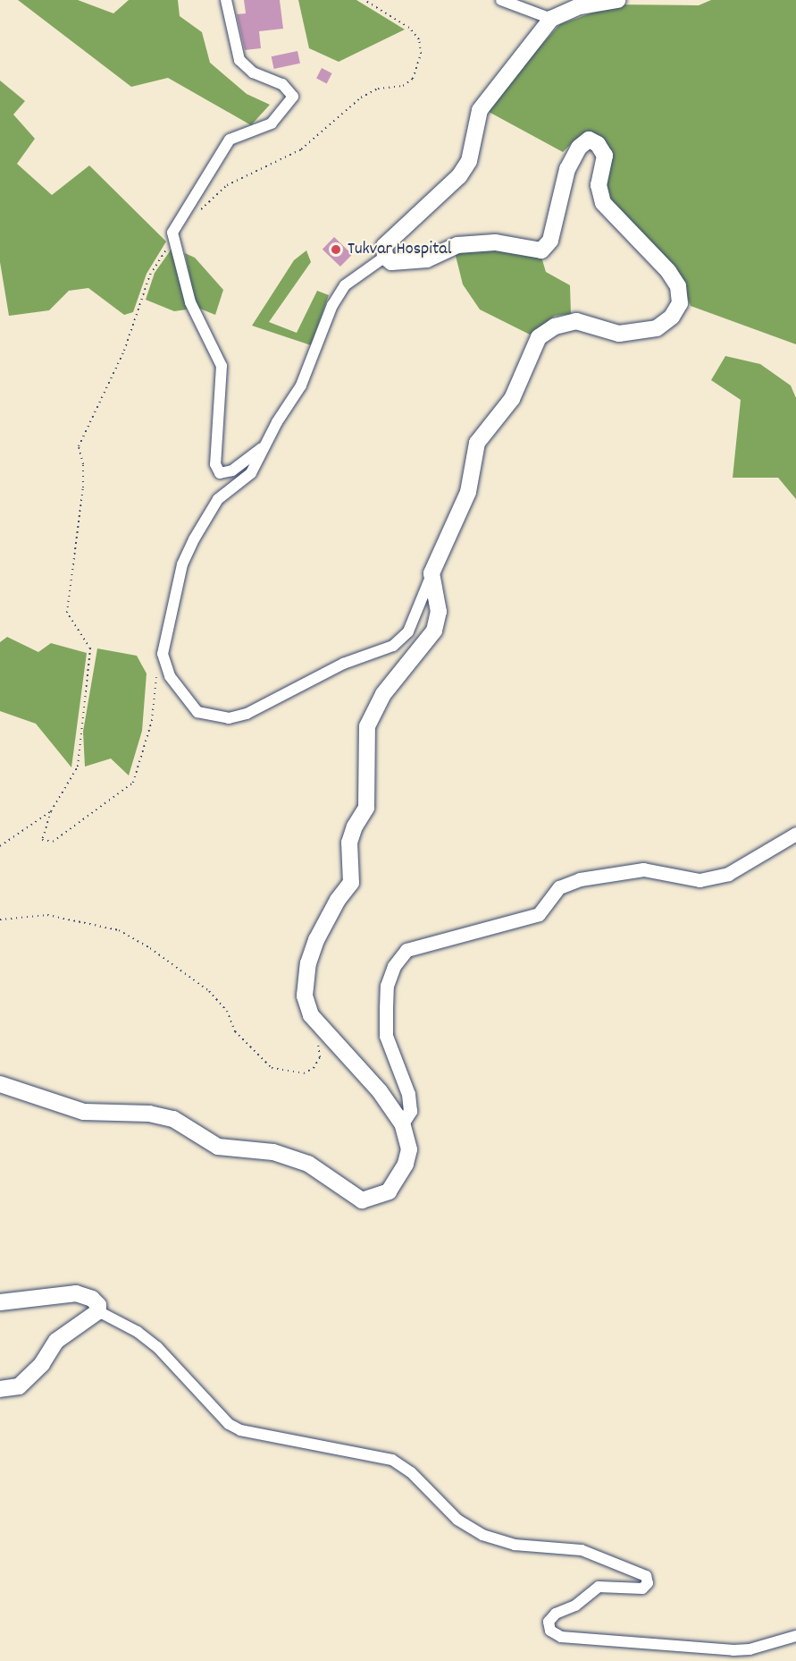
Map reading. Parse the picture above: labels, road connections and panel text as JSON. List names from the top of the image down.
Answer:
{
  "places": ["Tukvar Hospital"]
}
